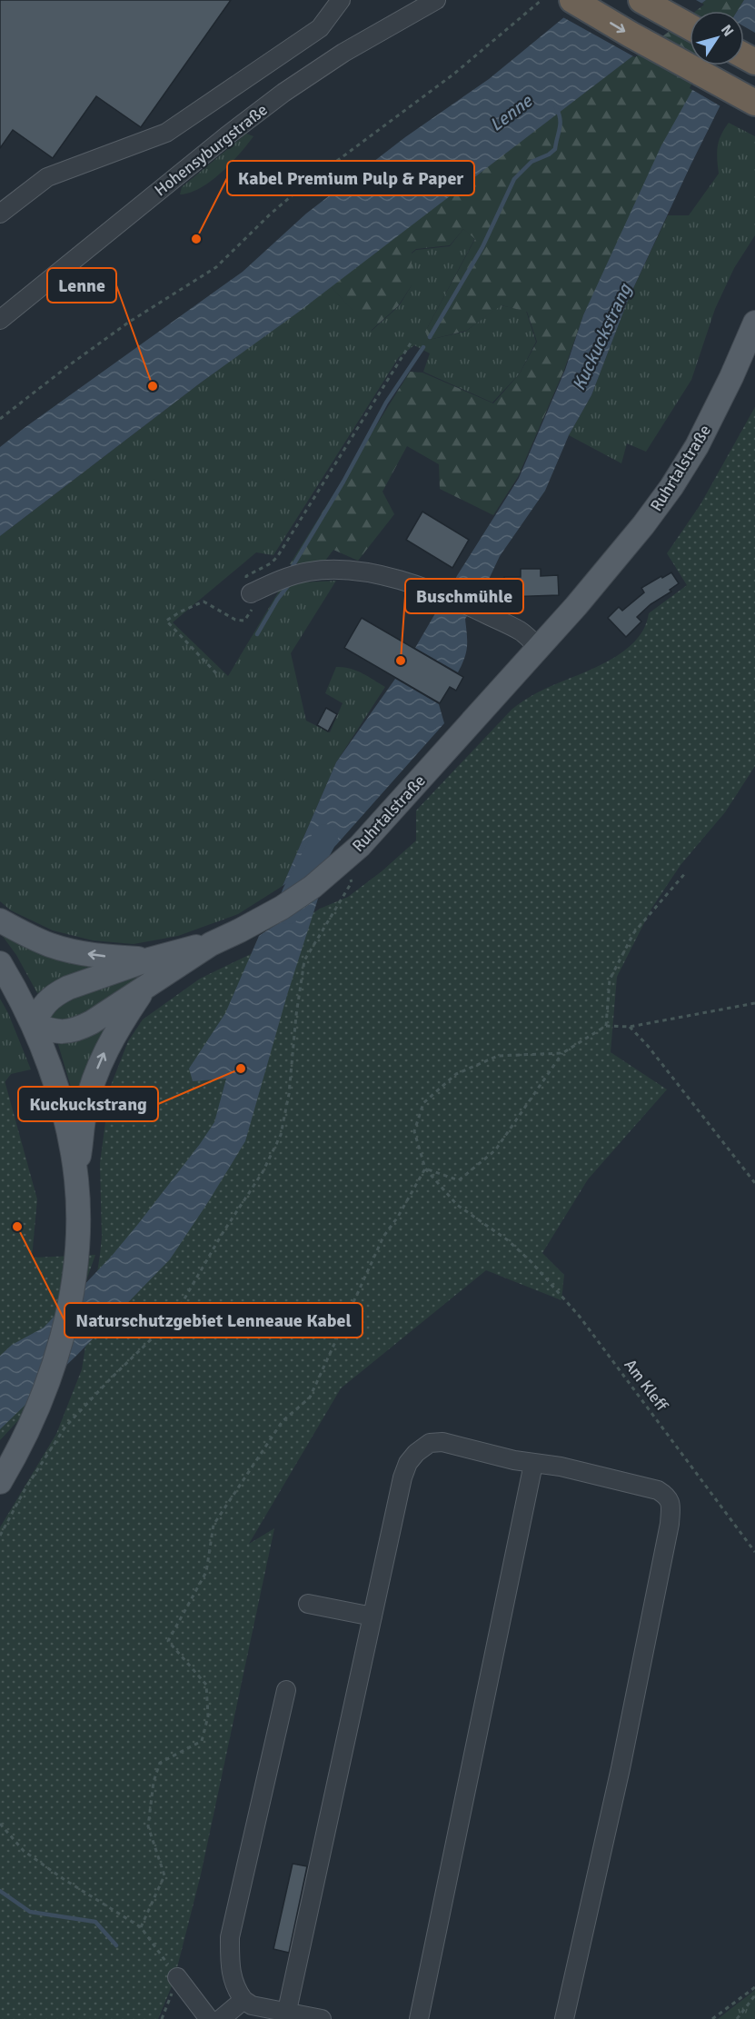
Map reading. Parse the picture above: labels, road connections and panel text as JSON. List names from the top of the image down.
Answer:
{
  "streets": {
    "main road": ["Ruhrtalstraße"],
    "street": ["Hohensyburgstraße"],
    "path": ["Am Kleff"]
  },
  "water": ["Lenne", "Kuckuckstrang"],
  "places": [
    "Kabel Premium Pulp & Paper",
    "Lenne",
    "Buschmühle",
    "Kuckuckstrang",
    "Naturschutzgebiet Lenneaue Kabel"
  ],
  "north": "top right"
}
